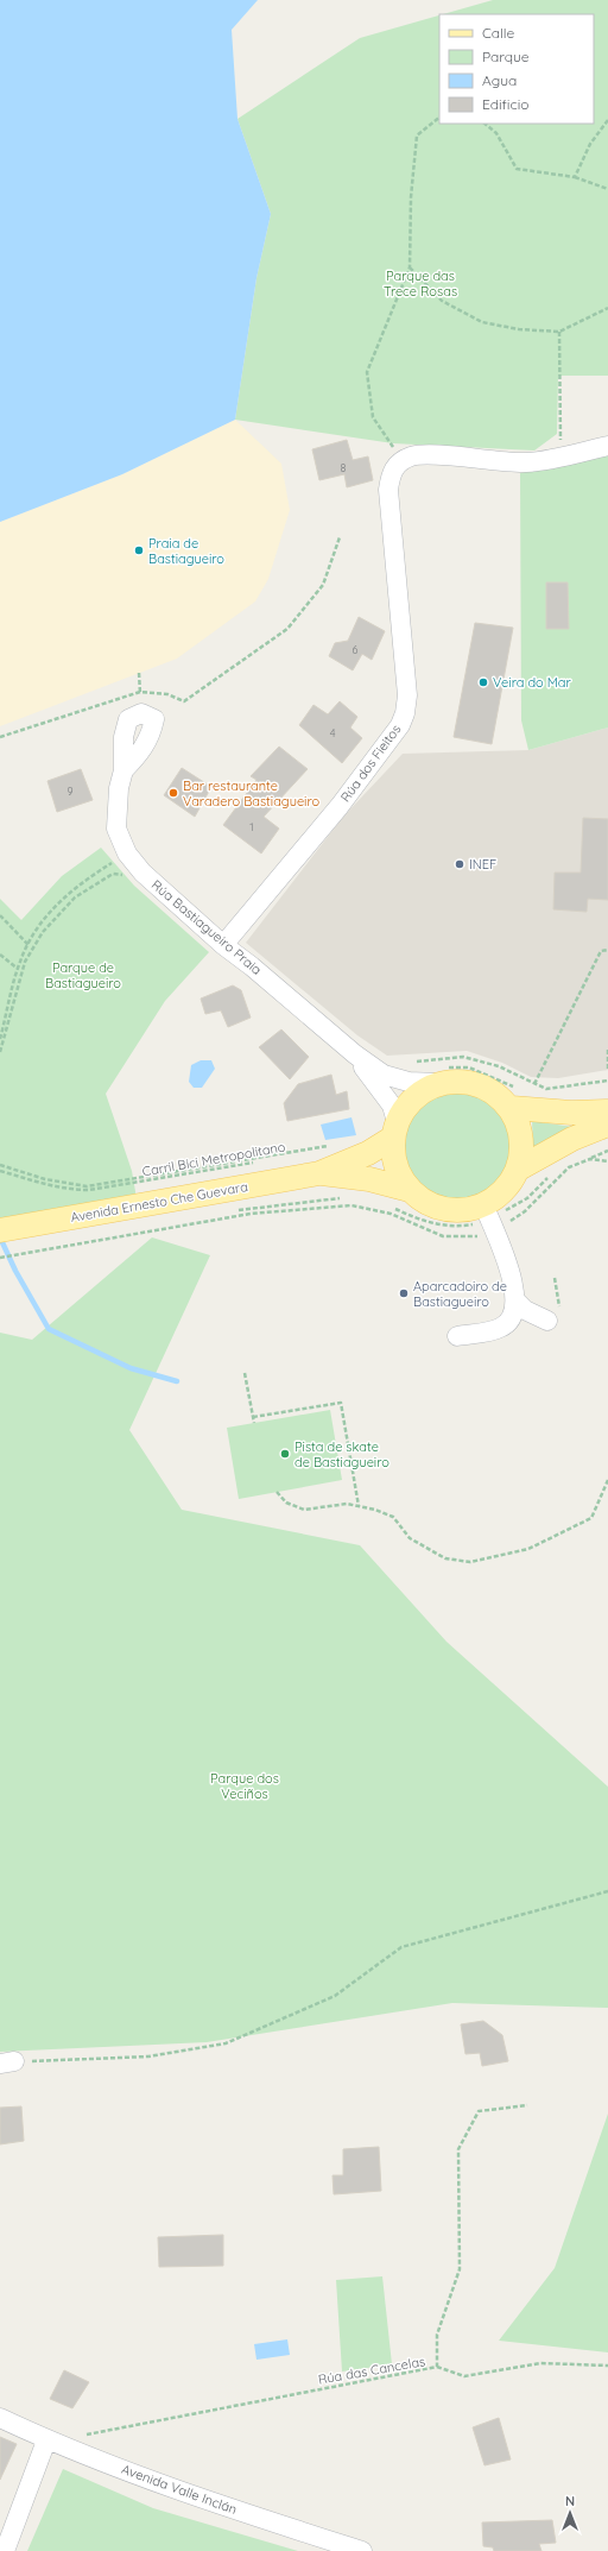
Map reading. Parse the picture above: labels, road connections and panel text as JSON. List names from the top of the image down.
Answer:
{
  "streets": {
    "main road": ["Avenida Ernesto Che Guevara"],
    "street": ["Rúa dos Fieitos", "Rúa Bastiagueiro Praia", "Avenida Valle Inclán"],
    "path": ["Carril Bici Metropolitano", "Rúa das Cancelas"]
  },
  "crossings": [
    ["Rúa dos Fieitos", "Rúa Bastiagueiro Praia"],
    ["Rúa das Cancelas", "Avenida Valle Inclán"]
  ],
  "parks": ["Parque das Trece Rosas", "Parque de Bastiagueiro", "Parque dos Veciños"],
  "places": [
    "Praia de Bastiagueiro",
    "Veira do Mar",
    "Bar restaurante Varadero Bastiagueiro",
    "INEF",
    "Aparcadoiro de Bastiagueiro",
    "Pista de skate de Bastiagueiro"
  ],
  "house_numbers": [
    "8",
    "6",
    "4",
    "9",
    "1"
  ],
  "legend": [
    "Calle",
    "Parque",
    "Agua",
    "Edificio"
  ],
  "north": "top"
}
